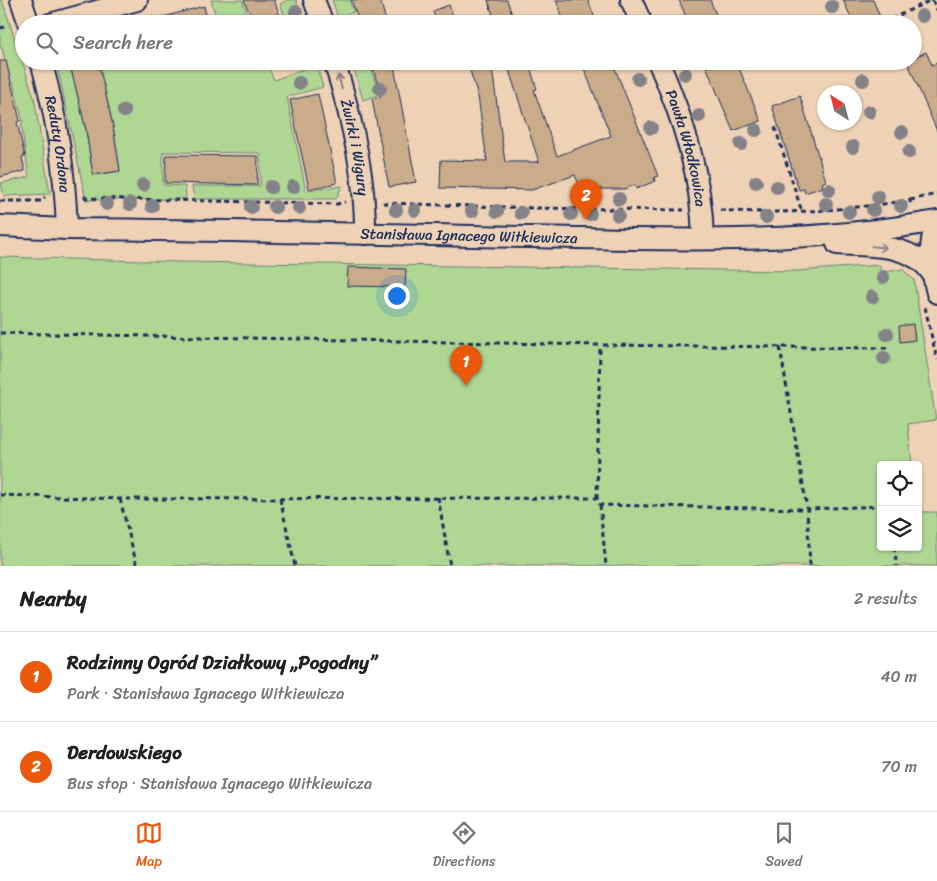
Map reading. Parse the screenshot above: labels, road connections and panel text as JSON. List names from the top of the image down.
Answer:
{
  "streets": {
    "street": [
      "Reduty Ordona",
      "Żwirki i Wigury",
      "Pawła Włodkowica",
      "Stanisława Ignacego Witkiewicza"
    ]
  },
  "crossings": [
    ["Reduty Ordona", "Stanisława Ignacego Witkiewicza"],
    ["Żwirki i Wigury", "Stanisława Ignacego Witkiewicza"],
    ["Pawła Włodkowica", "Stanisława Ignacego Witkiewicza"]
  ],
  "one_way": ["Żwirki i Wigury"],
  "north": "top left",
  "page": {
    "search": "Search here",
    "pins": ["2", "1"],
    "heading": ["Nearby", "2 results"],
    "list": [
      {
        "mark": "1",
        "name": "Rodzinny Ogród Działkowy „Pogodny”",
        "note": "Park · Stanisława Ignacego Witkiewicza",
        "value": "40 m"
      },
      {
        "mark": "2",
        "name": "Derdowskiego",
        "note": "Bus stop · Stanisława Ignacego Witkiewicza",
        "value": "70 m"
      }
    ],
    "nav": ["Map", "Directions", "Saved"]
  }
}
